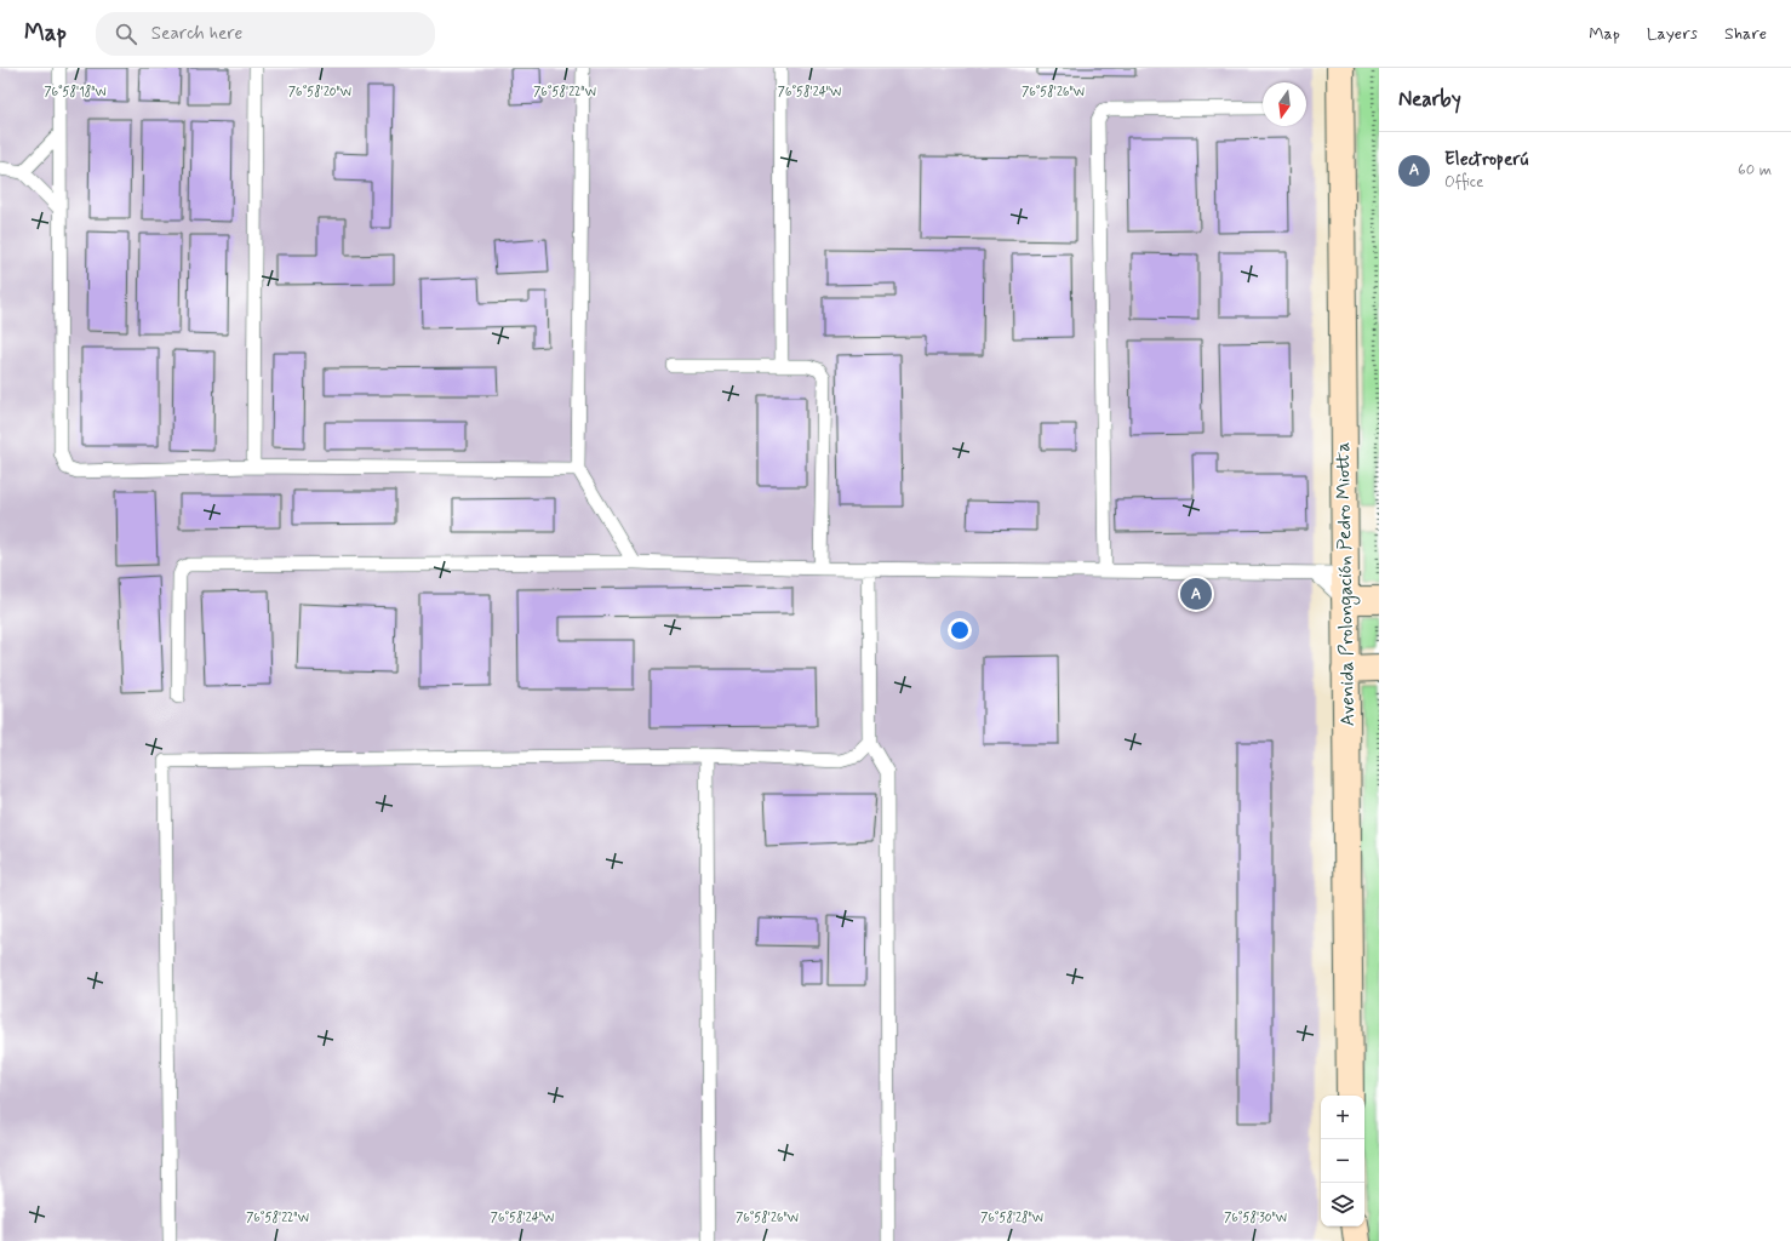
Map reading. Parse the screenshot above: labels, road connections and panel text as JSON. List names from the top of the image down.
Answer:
{
  "streets": {
    "main road": ["Avenida Prolongación Pedro Miotta"]
  },
  "north": "bottom",
  "page": {
    "header": "Map",
    "search": "Search here",
    "nav": ["Map", "Layers", "Share"],
    "heading": "Nearby",
    "list": [
      {
        "mark": "A",
        "name": "Electroperú",
        "note": "Office",
        "value": "60 m"
      }
    ],
    "pins": "A",
    "map_buttons": ["+", "−"]
  },
  "coordinates": [
    "76°58'18\"W",
    "76°58'20\"W",
    "76°58'22\"W",
    "76°58'24\"W",
    "76°58'26\"W",
    "76°58'28\"W",
    "76°58'30\"W"
  ]
}
